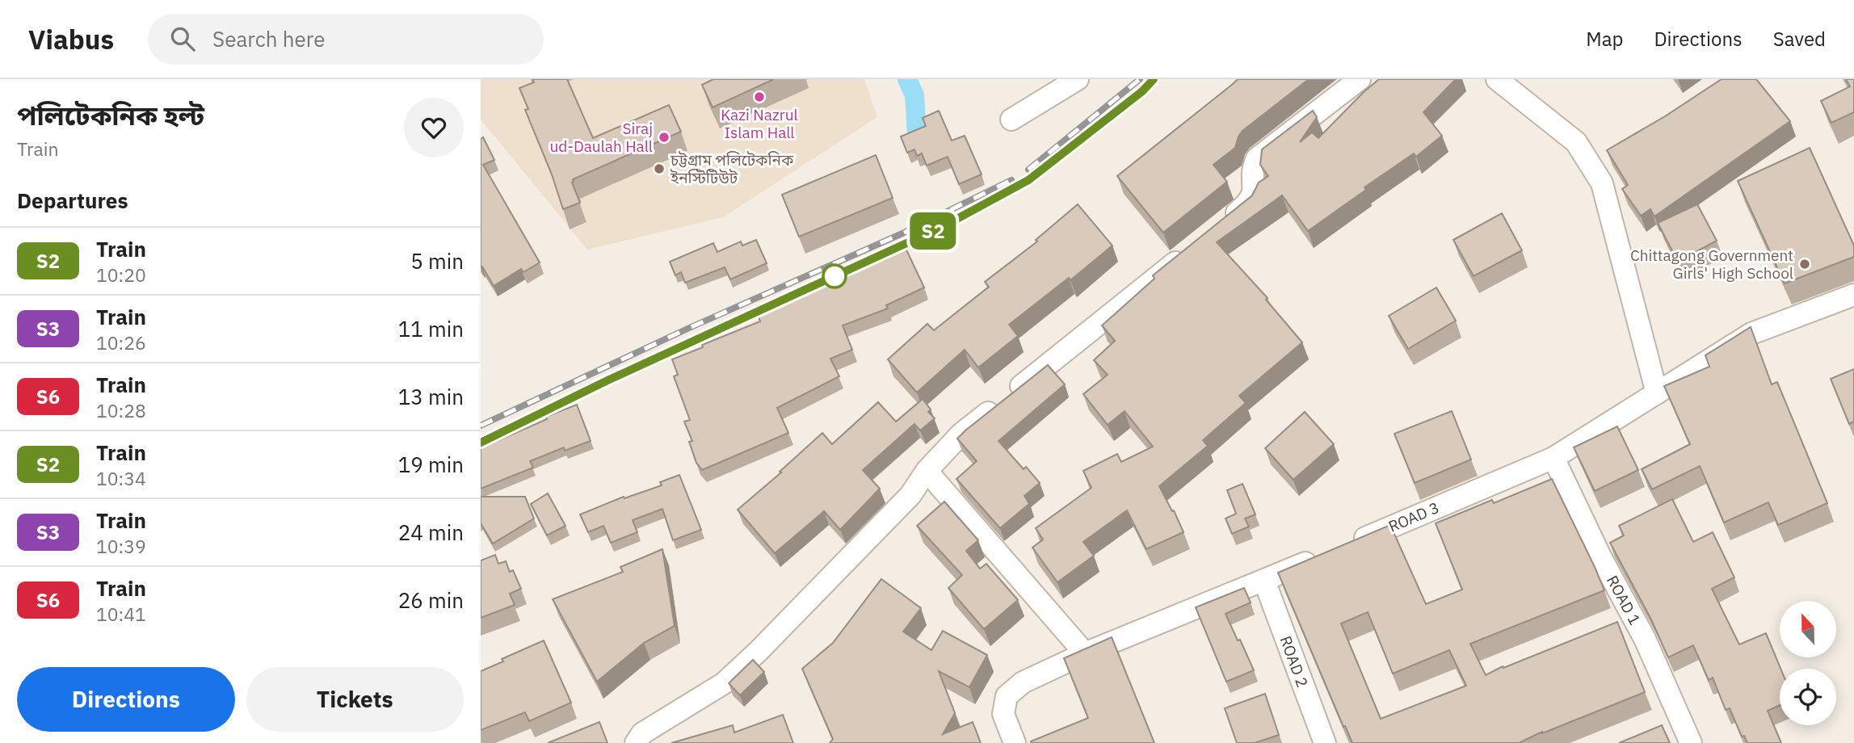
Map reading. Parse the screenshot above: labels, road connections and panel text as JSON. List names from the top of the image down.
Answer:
{
  "streets": {
    "street": ["ROAD 3", "ROAD 1", "ROAD 2"]
  },
  "crossings": [
    ["ROAD 3", "ROAD 1"]
  ],
  "places": [
    "Kazi Nazrul Islam Hall",
    "Siraj ud-Daulah Hall",
    "চট্টগ্রাম পলিটেকনিক ইনস্টিটিউট",
    "Chittagong Government Girls' High School"
  ],
  "north": "top",
  "page": {
    "header": "Viabus",
    "search": "Search here",
    "nav": ["Map", "Directions", "Saved"],
    "heading": [
      ["পলিটেকনিক হল্ট", "Train"],
      "Departures"
    ],
    "on_map": "S2",
    "list": [
      {
        "mark": "S2",
        "name": "Train",
        "note": "10:20",
        "value": "5 min"
      },
      {
        "mark": "S3",
        "name": "Train",
        "note": "10:26",
        "value": "11 min"
      },
      {
        "mark": "S6",
        "name": "Train",
        "note": "10:28",
        "value": "13 min"
      },
      {
        "mark": "S2",
        "name": "Train",
        "note": "10:34",
        "value": "19 min"
      },
      {
        "mark": "S3",
        "name": "Train",
        "note": "10:39",
        "value": "24 min"
      },
      {
        "mark": "S6",
        "name": "Train",
        "note": "10:41",
        "value": "26 min"
      }
    ],
    "buttons": ["Directions", "Tickets"]
  }
}
